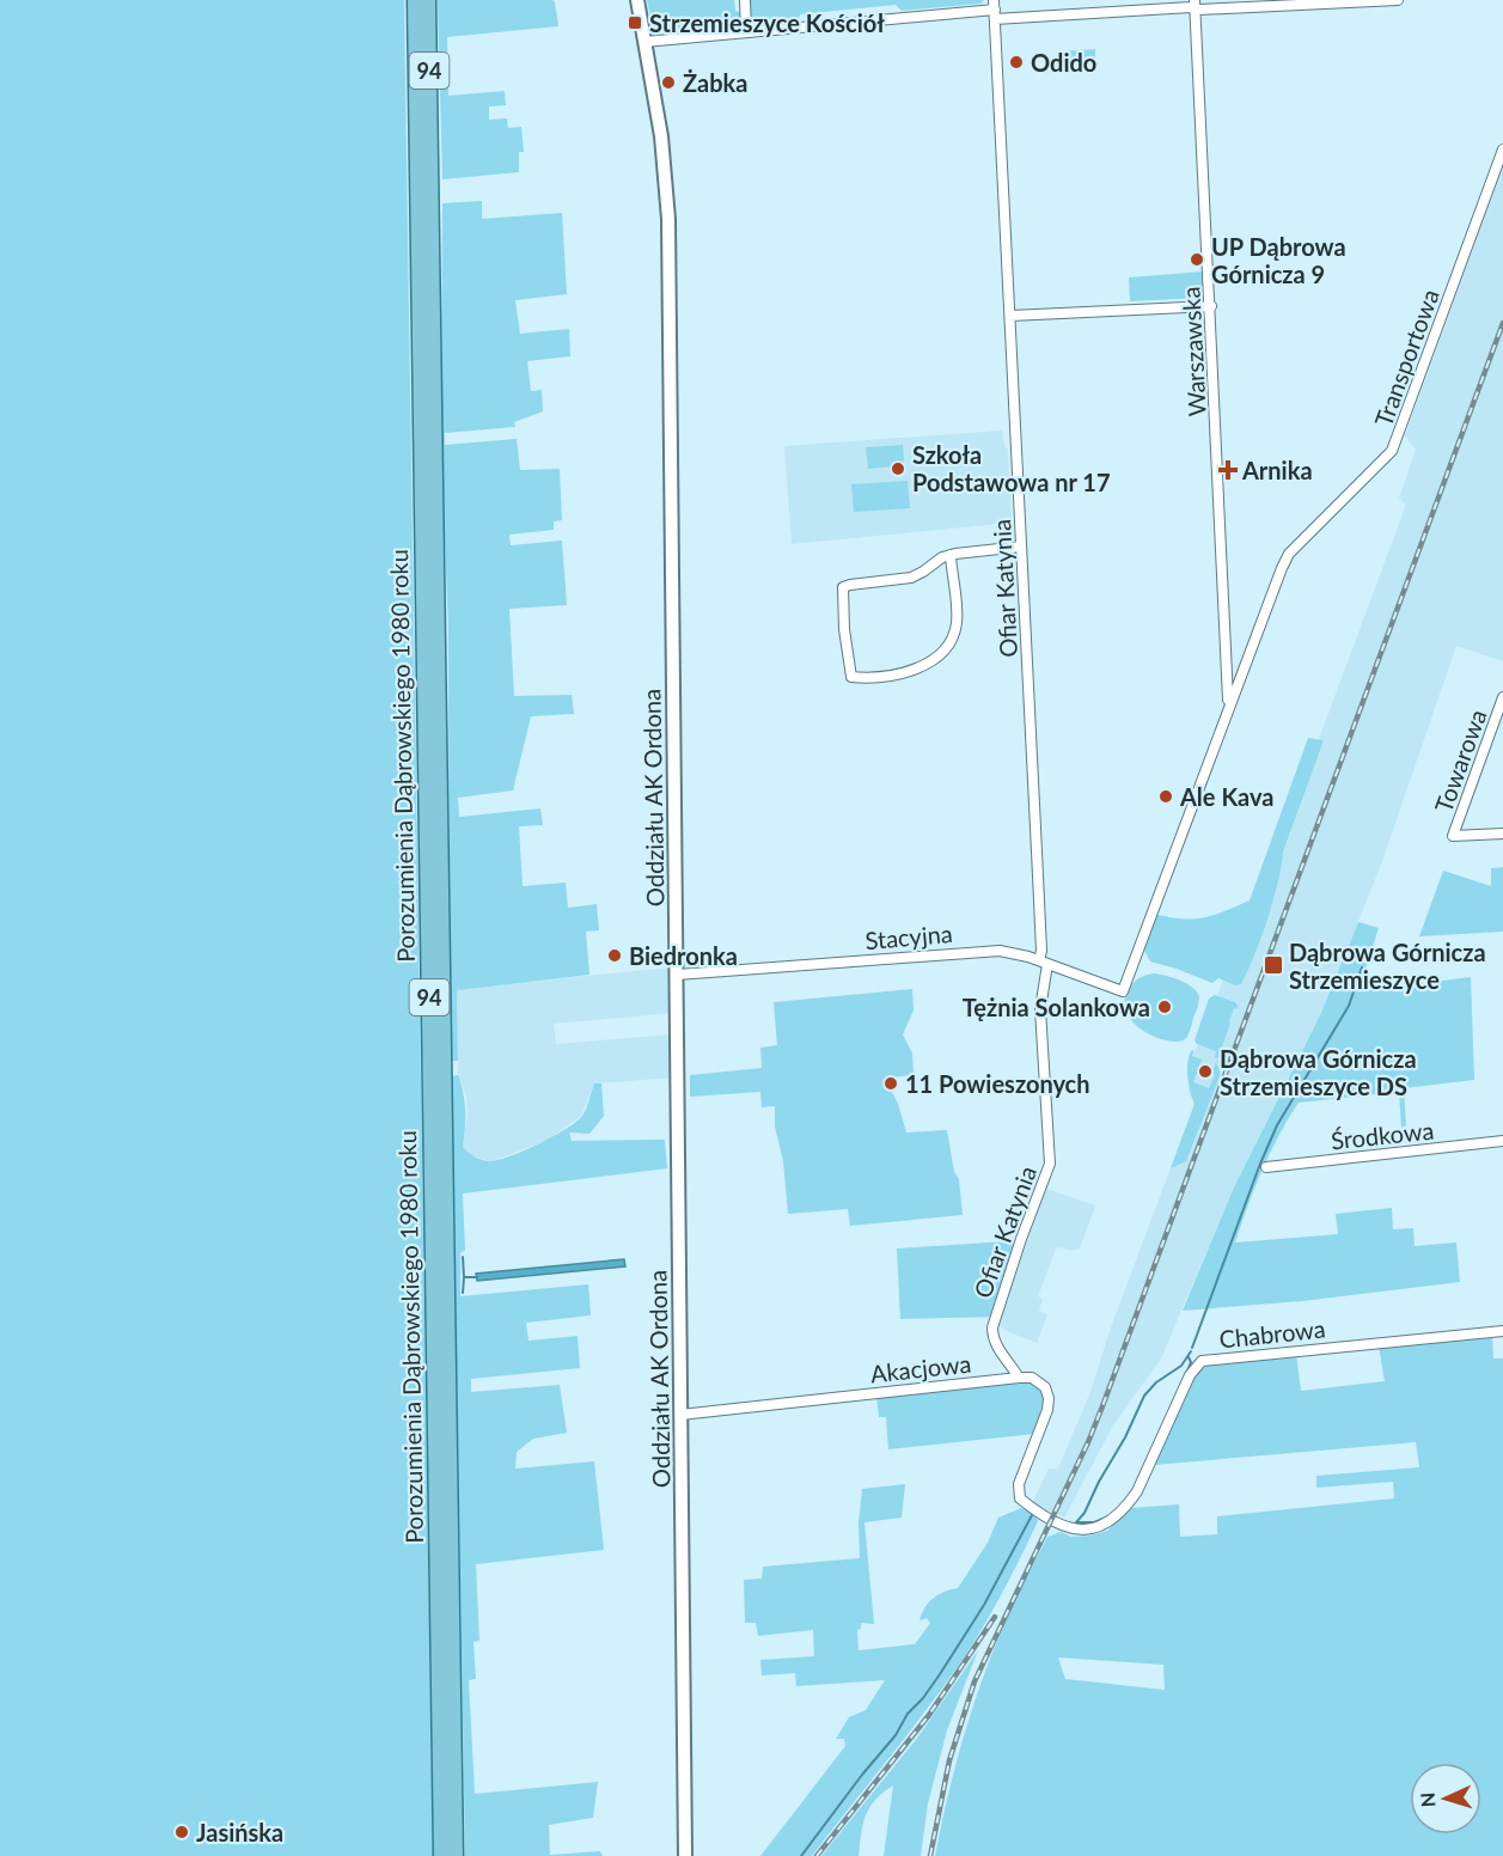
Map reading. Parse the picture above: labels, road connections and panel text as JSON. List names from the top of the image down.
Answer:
{
  "streets": {
    "main road": ["94", "Porozumienia Dąbrowskiego 1980 roku"],
    "street": [
      "Warszawska",
      "Transportowa",
      "Ofiar Katynia",
      "Towarowa",
      "Oddziału AK Ordona",
      "Stacyjna",
      "Środkowa",
      "Chabrowa",
      "Akacjowa"
    ]
  },
  "crossings": [
    ["Warszawska", "Transportowa"],
    ["Warszawska", "Stacyjna"],
    ["Ofiar Katynia", "Stacyjna"],
    ["Ofiar Katynia", "Chabrowa"],
    ["Ofiar Katynia", "Akacjowa"],
    ["Oddziału AK Ordona", "Stacyjna"],
    ["Oddziału AK Ordona", "Akacjowa"],
    ["Chabrowa", "Akacjowa"]
  ],
  "places": {
    "transit": ["Strzemieszyce Kościół", "Dąbrowa Górnicza Strzemieszyce"],
    "other": [
      "Odido",
      "Żabka",
      "UP Dąbrowa Górnicza 9",
      "Szkoła Podstawowa nr 17",
      "Ale Kava",
      "Biedronka",
      "Tężnia Solankowa",
      "Dąbrowa Górnicza Strzemieszyce DS",
      "11 Powieszonych",
      "Jasińska"
    ],
    "health": ["Arnika"]
  },
  "north": "left"
}
